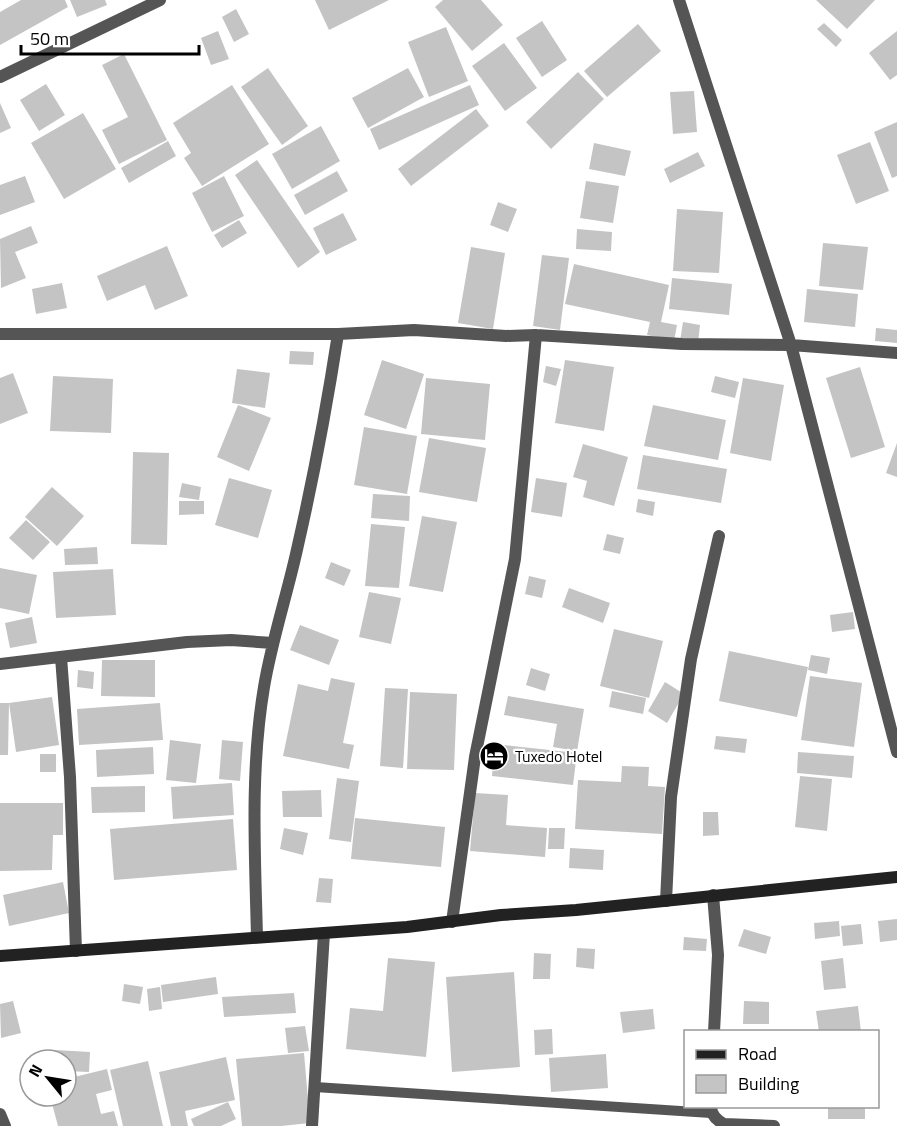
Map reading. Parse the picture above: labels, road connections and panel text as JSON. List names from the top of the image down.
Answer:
{
  "places": {
    "hotel": ["Tuxedo Hotel"]
  },
  "legend": ["Road", "Building"],
  "scale_bar": "50 m",
  "north": "top left"
}
